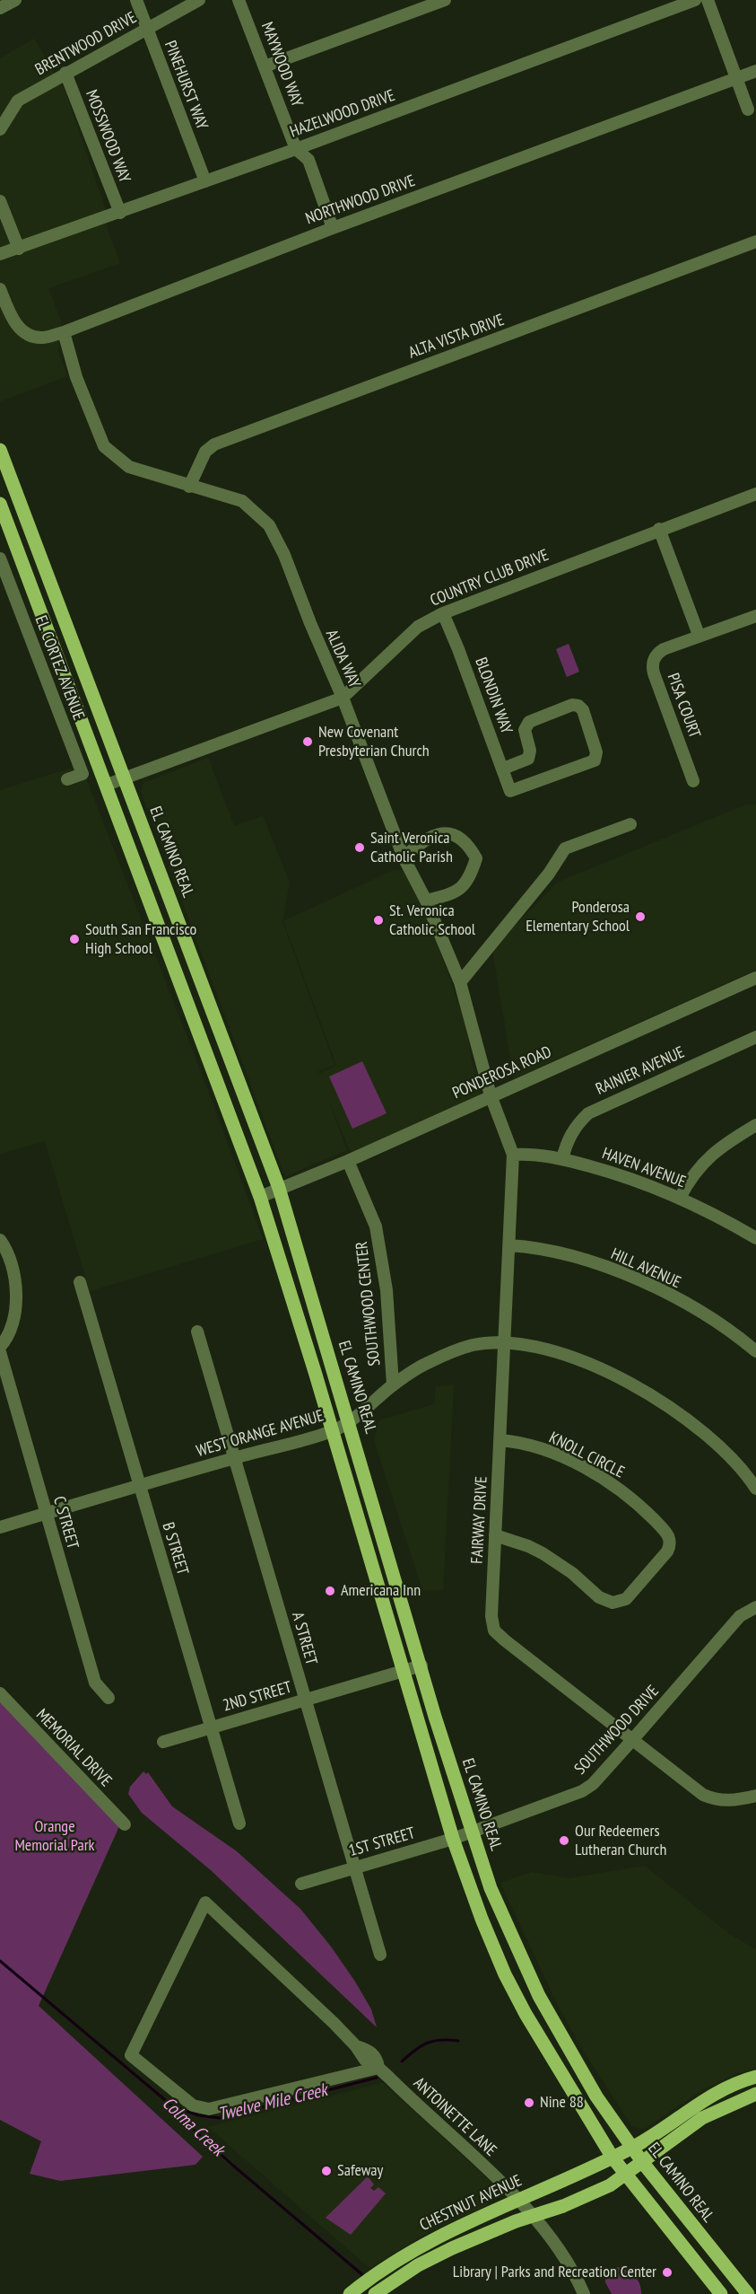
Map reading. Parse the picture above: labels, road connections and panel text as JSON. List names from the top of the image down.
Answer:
{
  "streets": {
    "main road": ["EL CAMINO REAL", "CHESTNUT AVENUE"],
    "street": [
      "BRENTWOOD DRIVE",
      "MAYWOOD WAY",
      "PINEHURST WAY",
      "HAZELWOOD DRIVE",
      "MOSSWOOD WAY",
      "NORTHWOOD DRIVE",
      "ALTA VISTA DRIVE",
      "COUNTRY CLUB DRIVE",
      "ALIDA WAY",
      "EL CORTEZ AVENUE",
      "BLONDIN WAY",
      "PISA COURT",
      "RAINIER AVENUE",
      "PONDEROSA ROAD",
      "HAVEN AVENUE",
      "HILL AVENUE",
      "SOUTHWOOD CENTER",
      "WEST ORANGE AVENUE",
      "KNOLL CIRCLE",
      "FAIRWAY DRIVE",
      "C STREET",
      "B STREET",
      "A STREET",
      "2ND STREET",
      "SOUTHWOOD DRIVE",
      "MEMORIAL DRIVE",
      "1ST STREET",
      "ANTOINETTE LANE"
    ]
  },
  "crossings": [
    ["BRENTWOOD DRIVE", "PINEHURST WAY"],
    ["BRENTWOOD DRIVE", "MOSSWOOD WAY"],
    ["MAYWOOD WAY", "HAZELWOOD DRIVE"],
    ["MAYWOOD WAY", "NORTHWOOD DRIVE"],
    ["PINEHURST WAY", "HAZELWOOD DRIVE"],
    ["HAZELWOOD DRIVE", "MOSSWOOD WAY"],
    ["NORTHWOOD DRIVE", "ALIDA WAY"],
    ["ALTA VISTA DRIVE", "ALIDA WAY"],
    ["COUNTRY CLUB DRIVE", "ALIDA WAY"],
    ["COUNTRY CLUB DRIVE", "BLONDIN WAY"],
    ["COUNTRY CLUB DRIVE", "EL CAMINO REAL"],
    ["ALIDA WAY", "PONDEROSA ROAD"],
    ["ALIDA WAY", "FAIRWAY DRIVE"],
    ["EL CAMINO REAL", "PONDEROSA ROAD"],
    ["EL CAMINO REAL", "WEST ORANGE AVENUE"],
    ["EL CAMINO REAL", "2ND STREET"],
    ["EL CAMINO REAL", "SOUTHWOOD DRIVE"],
    ["EL CAMINO REAL", "1ST STREET"],
    ["EL CAMINO REAL", "CHESTNUT AVENUE"],
    ["RAINIER AVENUE", "HAVEN AVENUE"],
    ["PONDEROSA ROAD", "SOUTHWOOD CENTER"],
    ["PONDEROSA ROAD", "FAIRWAY DRIVE"],
    ["HAVEN AVENUE", "FAIRWAY DRIVE"],
    ["HILL AVENUE", "FAIRWAY DRIVE"],
    ["SOUTHWOOD CENTER", "WEST ORANGE AVENUE"],
    ["WEST ORANGE AVENUE", "FAIRWAY DRIVE"],
    ["WEST ORANGE AVENUE", "C STREET"],
    ["WEST ORANGE AVENUE", "B STREET"],
    ["WEST ORANGE AVENUE", "A STREET"],
    ["KNOLL CIRCLE", "FAIRWAY DRIVE"],
    ["FAIRWAY DRIVE", "SOUTHWOOD DRIVE"],
    ["B STREET", "2ND STREET"],
    ["A STREET", "2ND STREET"],
    ["A STREET", "1ST STREET"],
    ["SOUTHWOOD DRIVE", "1ST STREET"],
    ["ANTOINETTE LANE", "CHESTNUT AVENUE"]
  ],
  "water": ["Twelve Mile Creek", "Colma Creek"],
  "parks": ["Orange Memorial Park"],
  "places": [
    "New Covenant Presbyterian Church",
    "Saint Veronica Catholic Parish",
    "Ponderosa Elementary School",
    "St. Veronica Catholic School",
    "South San Francisco High School",
    "Americana Inn",
    "Our Redeemers Lutheran Church",
    "Nine 88",
    "Safeway",
    "Library | Parks and Recreation Center"
  ]
}
